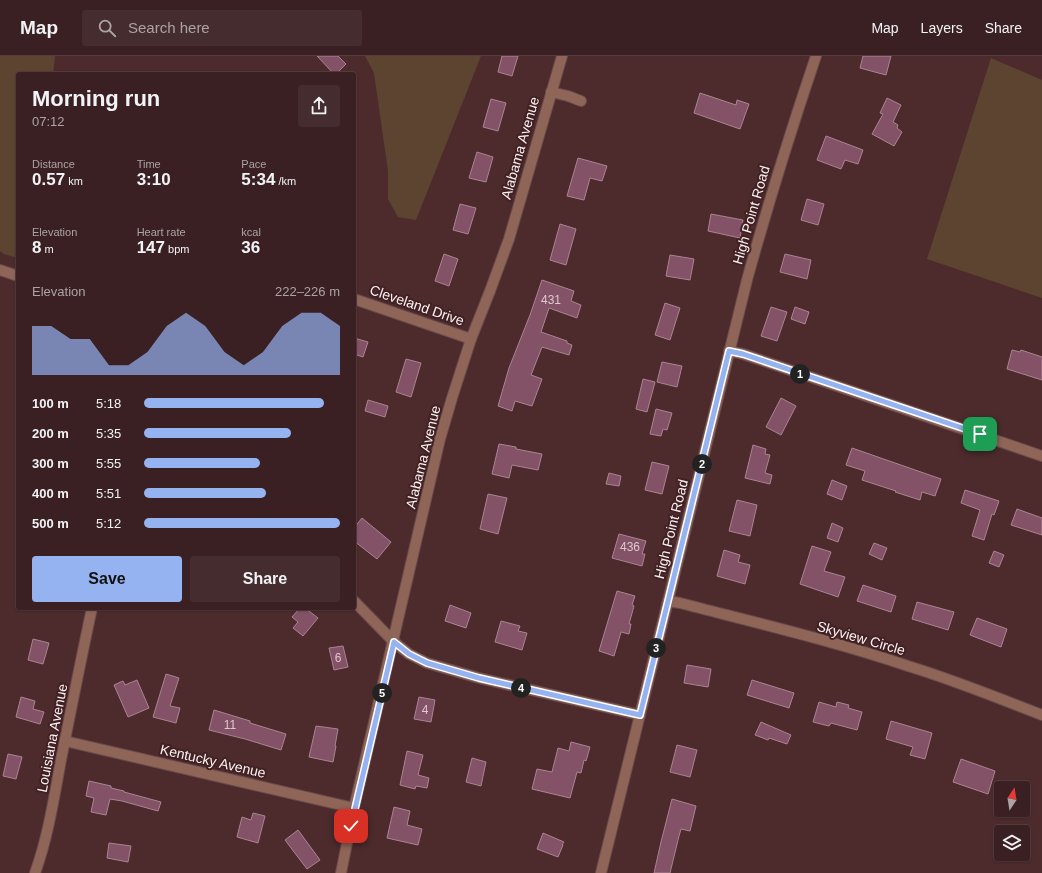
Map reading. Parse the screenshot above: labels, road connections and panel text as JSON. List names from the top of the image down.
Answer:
{
  "streets": {
    "street": [
      "Alabama Avenue",
      "High Point Road",
      "Cleveland Drive",
      "Skyview Circle",
      "Louisiana Avenue",
      "Kentucky Avenue"
    ]
  },
  "crossings": [
    ["Alabama Avenue", "Cleveland Drive"],
    ["Alabama Avenue", "Kentucky Avenue"],
    ["High Point Road", "Skyview Circle"],
    ["Louisiana Avenue", "Kentucky Avenue"]
  ],
  "house_numbers": [
    "431",
    "436",
    "6",
    "4",
    "11"
  ],
  "north": "top",
  "page": {
    "header": "Map",
    "search": "Search here",
    "nav": ["Map", "Layers", "Share"],
    "heading": ["Morning run", "07:12"],
    "stats": [
      ["Distance", "0.57 km"],
      ["Time", "3:10"],
      ["Pace", "5:34 /km"],
      ["Elevation", "8 m"],
      ["Heart rate", "147 bpm"],
      ["kcal", "36"]
    ],
    "chart": ["Elevation", "222–226 m"],
    "pins": [
      "1",
      "2",
      "3",
      "4",
      "5"
    ],
    "list": [
      {
        "name": "100 m",
        "note": "5:18"
      },
      {
        "name": "200 m",
        "note": "5:35"
      },
      {
        "name": "300 m",
        "note": "5:55"
      },
      {
        "name": "400 m",
        "note": "5:51"
      },
      {
        "name": "500 m",
        "note": "5:12"
      }
    ],
    "buttons": ["Save", "Share"]
  }
}
